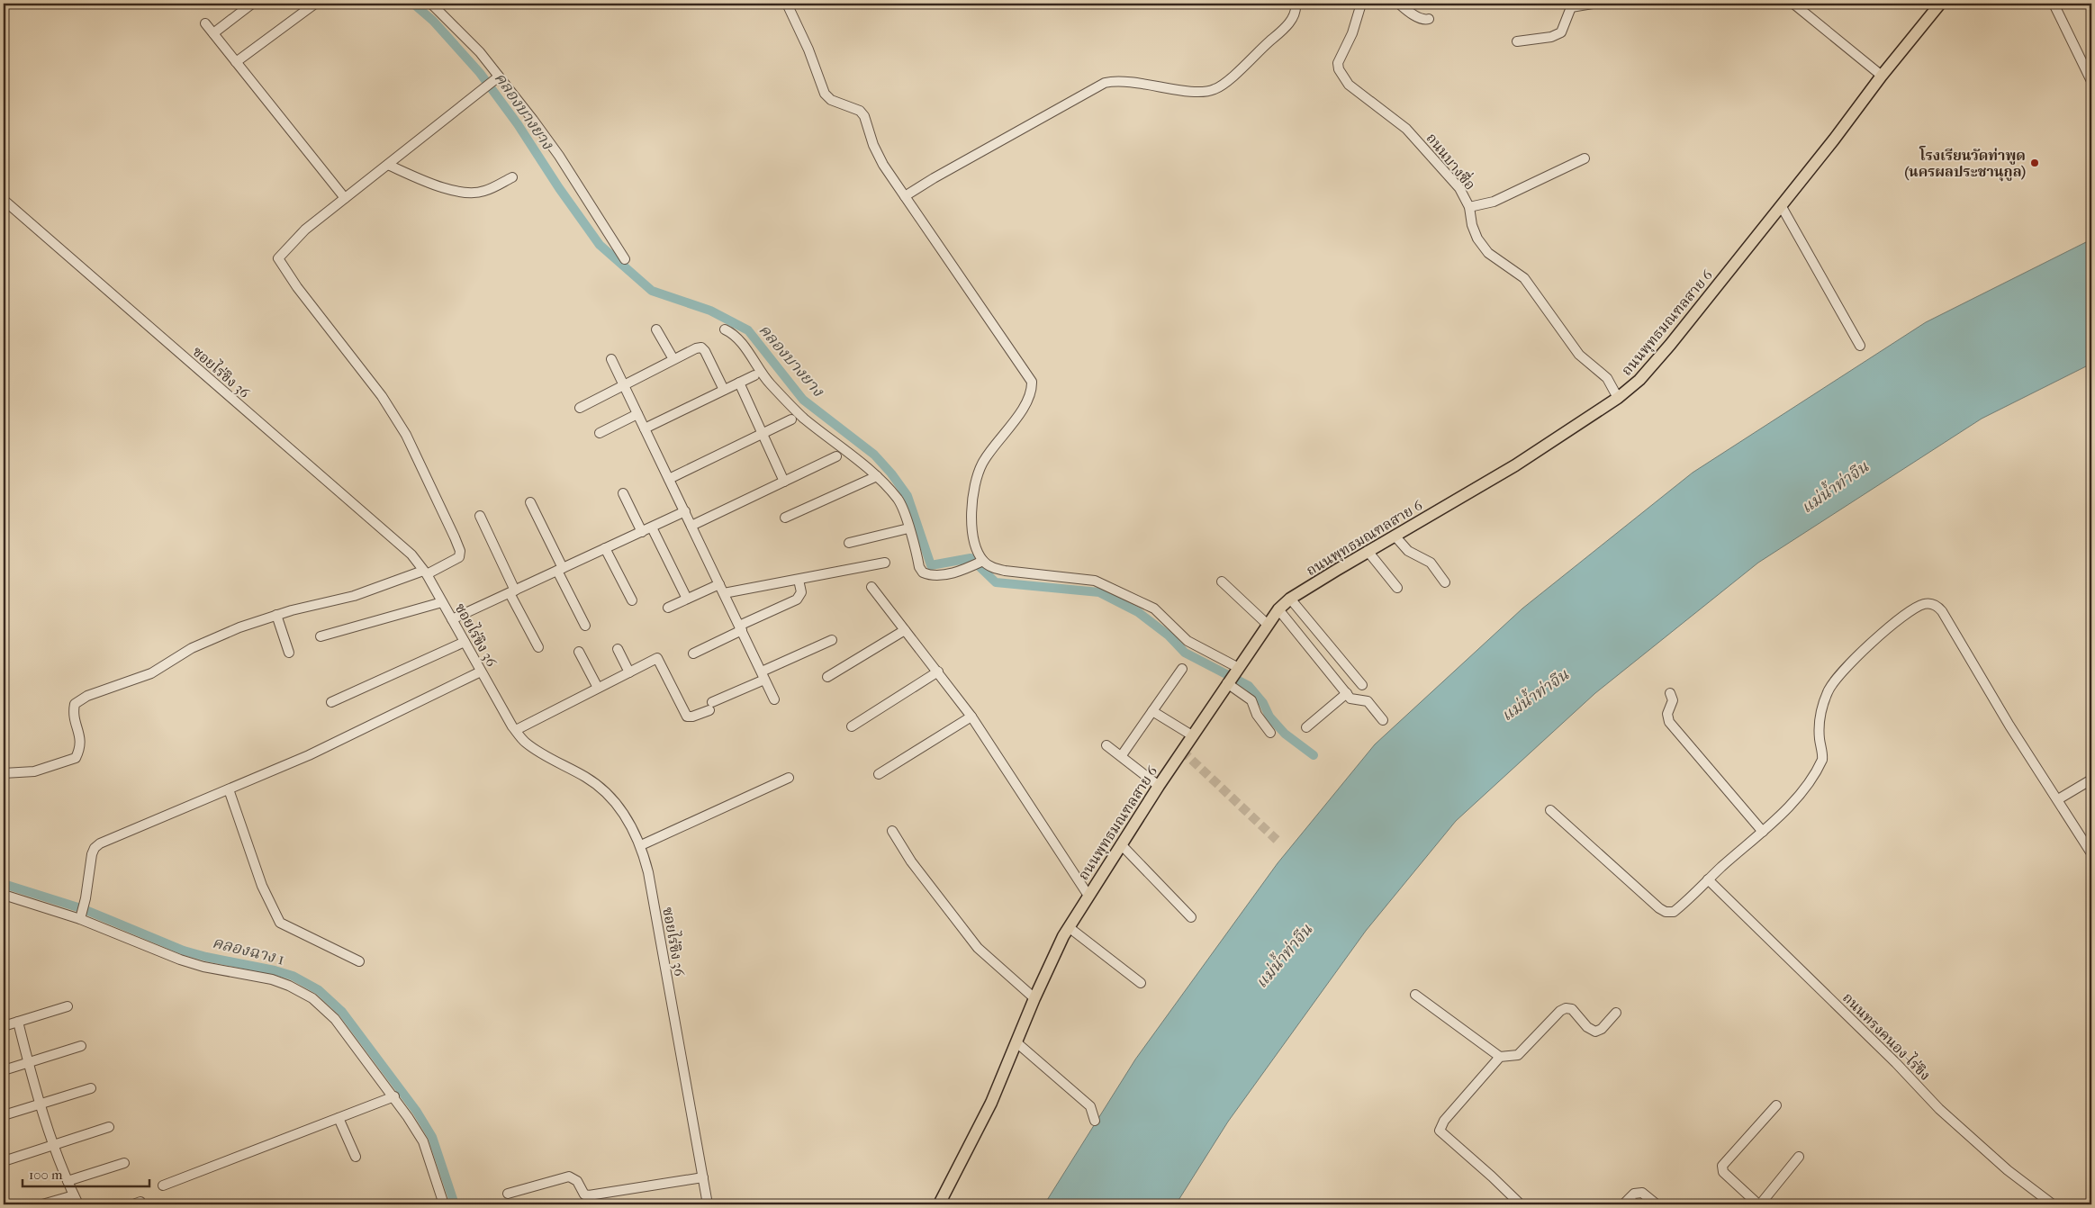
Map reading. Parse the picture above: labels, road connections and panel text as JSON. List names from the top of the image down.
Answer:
{
  "streets": {
    "main road": ["ถนนพุทธมณฑลสาย 6"],
    "street": ["ถนนบางซื่อ", "ซอยไร่ขิง 36", "ถนนทรงคนอง-ไร่ขิง"]
  },
  "crossings": [
    ["ถนนบางซื่อ", "ถนนพุทธมณฑลสาย 6"]
  ],
  "water": ["คลองบางยาง", "แม่น้ำท่าจีน", "คลองฉาง 1"],
  "places": ["โรงเรียนวัดท่าพูด (นครผลประชานุกูล)"],
  "scale_bar": "100 m"
}
